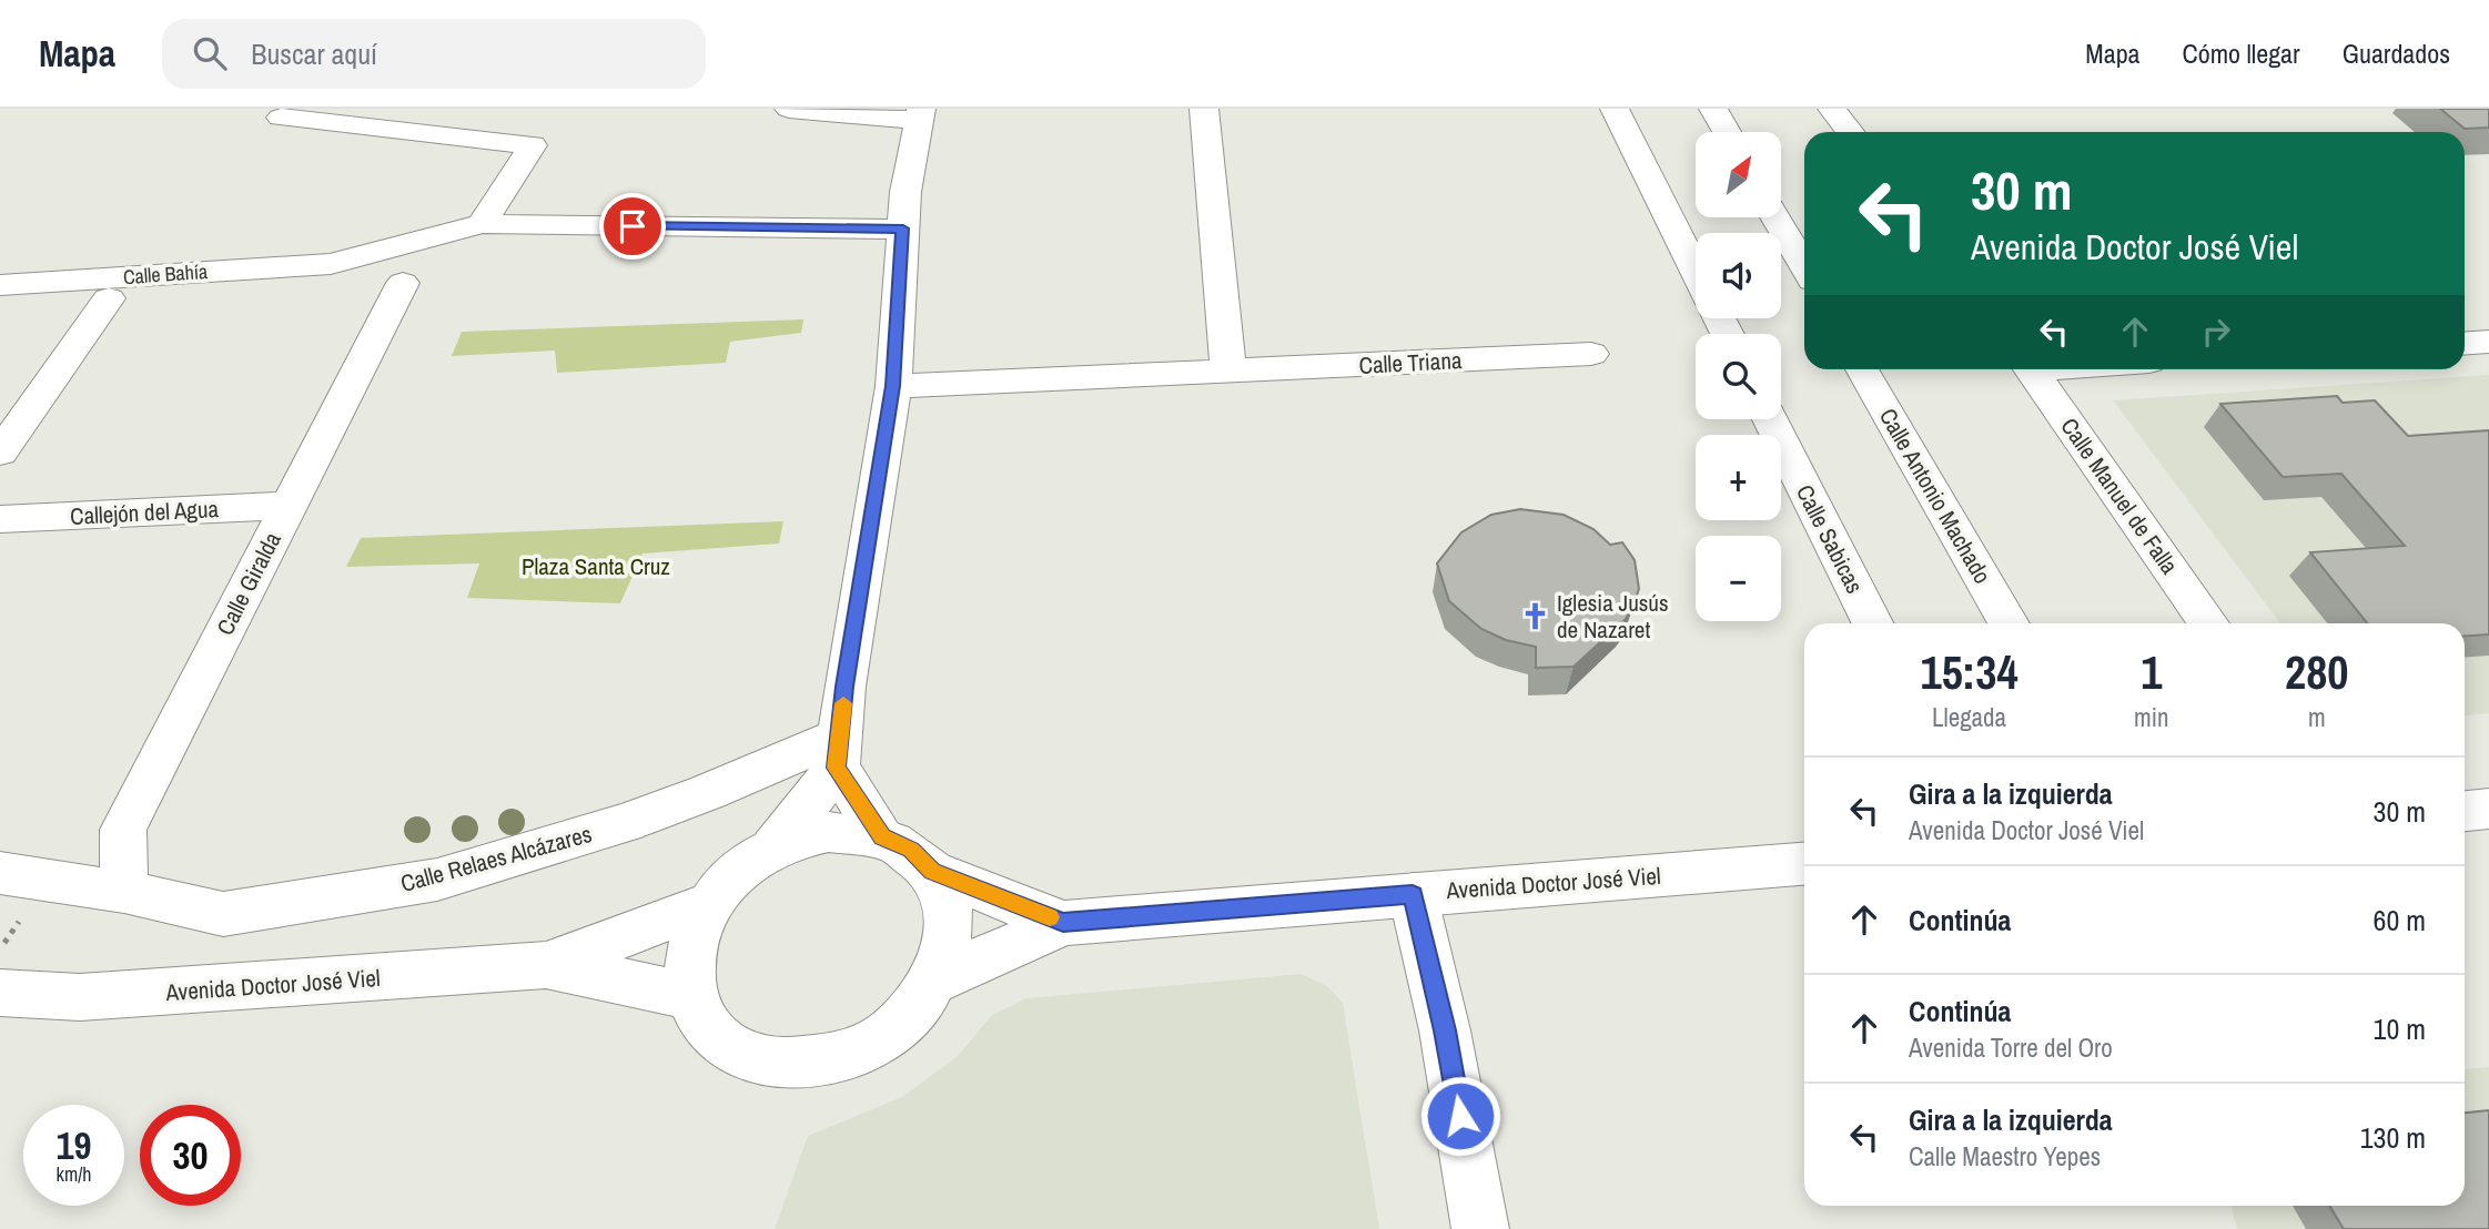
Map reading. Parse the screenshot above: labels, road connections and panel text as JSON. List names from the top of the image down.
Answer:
{
  "streets": {
    "street": [
      "Calle Bahía",
      "Calle Triana",
      "Calle Antonio Machado",
      "Calle Manuel de Falla",
      "Callejón del Agua",
      "Calle Sabicas",
      "Calle Giralda",
      "Calle Relaes Alcázares",
      "Avenida Doctor José Viel"
    ]
  },
  "crossings": [
    ["Callejón del Agua", "Calle Giralda"],
    ["Calle Giralda", "Calle Relaes Alcázares"]
  ],
  "parks": ["Plaza Santa Cruz"],
  "places": {
    "church": ["Iglesia Jusús de Nazaret"]
  },
  "north": "top right",
  "page": {
    "header": "Mapa",
    "search": "Buscar aquí",
    "nav": ["Mapa", "Cómo llegar", "Guardados"],
    "map_buttons": ["+", "−"],
    "turn": ["30 m", "Avenida Doctor José Viel"],
    "eta": [
      "15:34",
      "Llegada",
      "1",
      "min",
      "280",
      "m"
    ],
    "list": [
      {
        "name": "Gira a la izquierda",
        "note": "Avenida Doctor José Viel",
        "value": "30 m"
      },
      {
        "name": "Continúa",
        "value": "60 m"
      },
      {
        "name": "Continúa",
        "note": "Avenida Torre del Oro",
        "value": "10 m"
      },
      {
        "name": "Gira a la izquierda",
        "note": "Calle Maestro Yepes",
        "value": "130 m"
      }
    ],
    "speed": "19 km/h",
    "limit": "30"
  }
}
